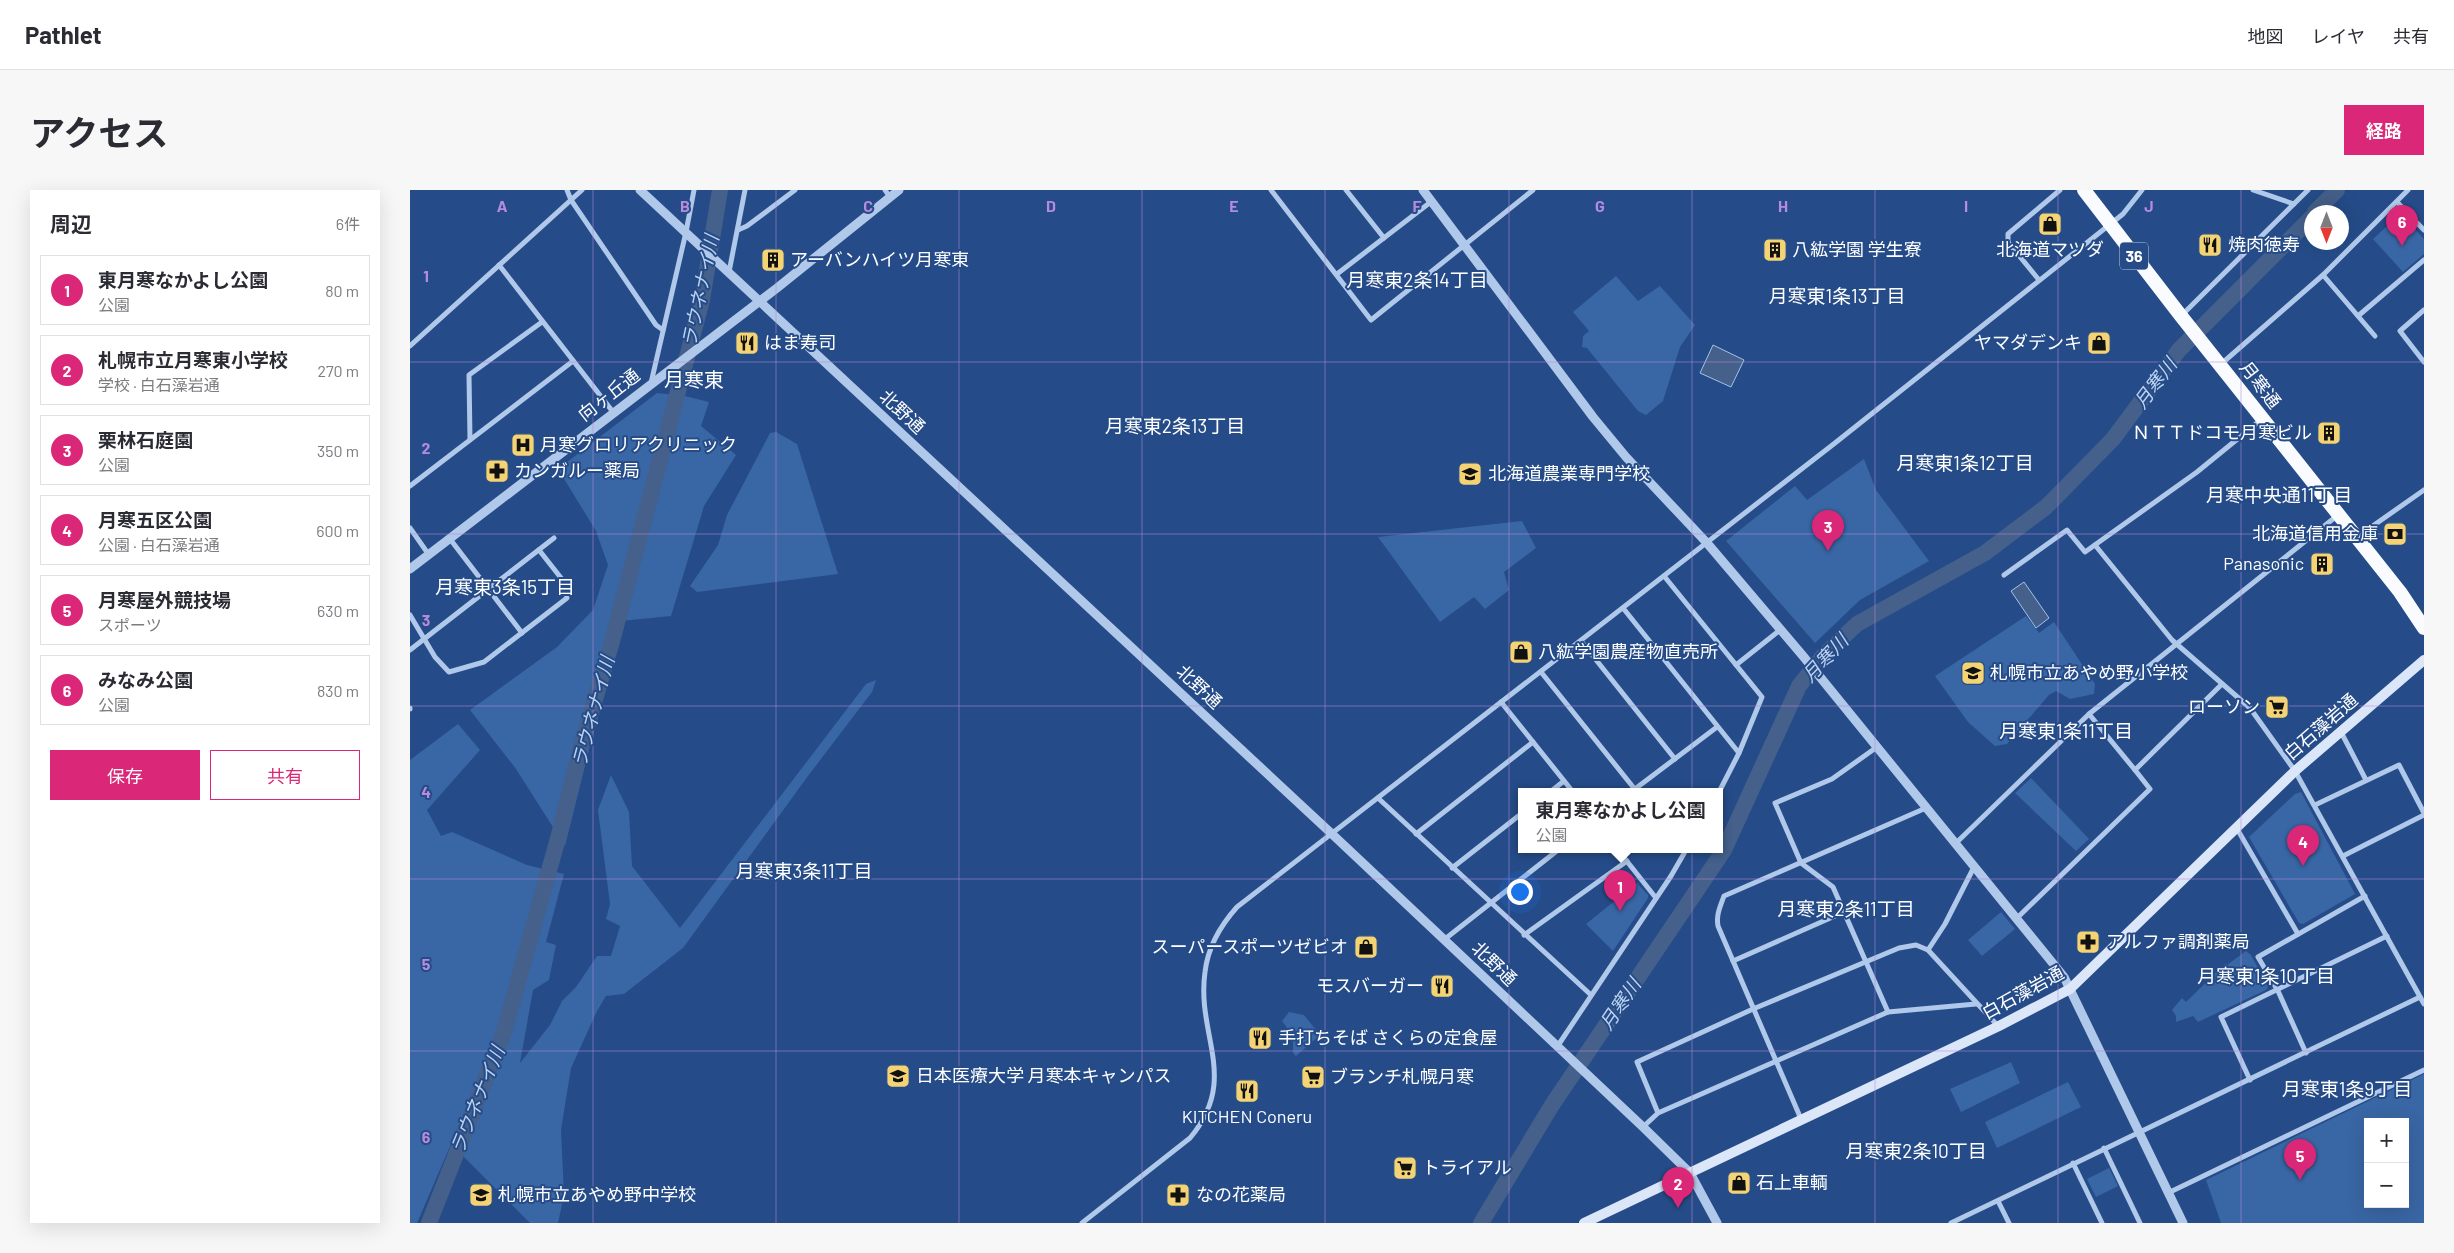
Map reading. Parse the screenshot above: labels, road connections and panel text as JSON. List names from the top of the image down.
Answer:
{
  "streets": {
    "highway": ["36", "月寒通"],
    "main road": ["白石藻岩通"],
    "street": ["向ヶ丘通", "北野通"]
  },
  "crossings": [
    ["向ヶ丘通", "北野通"],
    ["北野通", "白石藻岩通"]
  ],
  "districts": [
    "月寒東2条14丁目",
    "月寒東1条13丁目",
    "月寒東",
    "月寒東2条13丁目",
    "月寒東1条12丁目",
    "月寒中央通11丁目",
    "月寒東3条15丁目",
    "月寒東1条11丁目",
    "月寒東3条11丁目",
    "月寒東2条11丁目",
    "月寒東1条10丁目",
    "月寒東1条9丁目",
    "月寒東2条10丁目"
  ],
  "water": ["ラウネナイ川", "月寒川"],
  "places": {
    "shop": [
      "北海道マツダ",
      "ヤマダデンキ",
      "八紘学園農産物直売所",
      "スーパースポーツゼビオ",
      "石上車輌"
    ],
    "restaurant": [
      "焼肉徳寿",
      "はま寿司",
      "モスバーガー",
      "手打ちそば さくらの定食屋",
      "KITCHEN Coneru"
    ],
    "building": [
      "八紘学園 学生寮",
      "アーバンハイツ月寒東",
      "ＮＴＴドコモ月寒ビル",
      "Panasonic"
    ],
    "hospital": ["月寒グロリアクリニック"],
    "pharmacy": ["カンガルー薬局", "アルファ調剤薬局", "なの花薬局"],
    "school or university": [
      "北海道農業専門学校",
      "札幌市立あやめ野小学校",
      "日本医療大学 月寒本キャンパス",
      "札幌市立あやめ野中学校"
    ],
    "bank": ["北海道信用金庫"],
    "supermarket": ["ローソン", "ブランチ札幌月寒", "トライアル"]
  },
  "north": "bottom",
  "page": {
    "header": "Pathlet",
    "nav": ["地図", "レイヤ", "共有"],
    "title": "アクセス",
    "buttons": [
      "経路",
      ["保存", "共有"]
    ],
    "heading": ["周辺", "6件"],
    "pins": [
      "6",
      "3",
      "4",
      "1",
      "5",
      "2"
    ],
    "list": [
      {
        "mark": "1",
        "name": "東月寒なかよし公園",
        "note": "公園",
        "value": "80 m"
      },
      {
        "mark": "2",
        "name": "札幌市立月寒東小学校",
        "note": "学校 · 白石藻岩通",
        "value": "270 m"
      },
      {
        "mark": "3",
        "name": "栗林石庭園",
        "note": "公園",
        "value": "350 m"
      },
      {
        "mark": "4",
        "name": "月寒五区公園",
        "note": "公園 · 白石藻岩通",
        "value": "600 m"
      },
      {
        "mark": "5",
        "name": "月寒屋外競技場",
        "note": "スポーツ",
        "value": "630 m"
      },
      {
        "mark": "6",
        "name": "みなみ公園",
        "note": "公園",
        "value": "830 m"
      }
    ],
    "popup": ["東月寒なかよし公園", "公園"],
    "map_buttons": ["+", "−"]
  },
  "grid": {
    "columns": [
      "A",
      "B",
      "C",
      "D",
      "E",
      "F",
      "G",
      "H",
      "I",
      "J"
    ],
    "rows": [
      "1",
      "2",
      "3",
      "4",
      "5",
      "6"
    ]
  }
}
